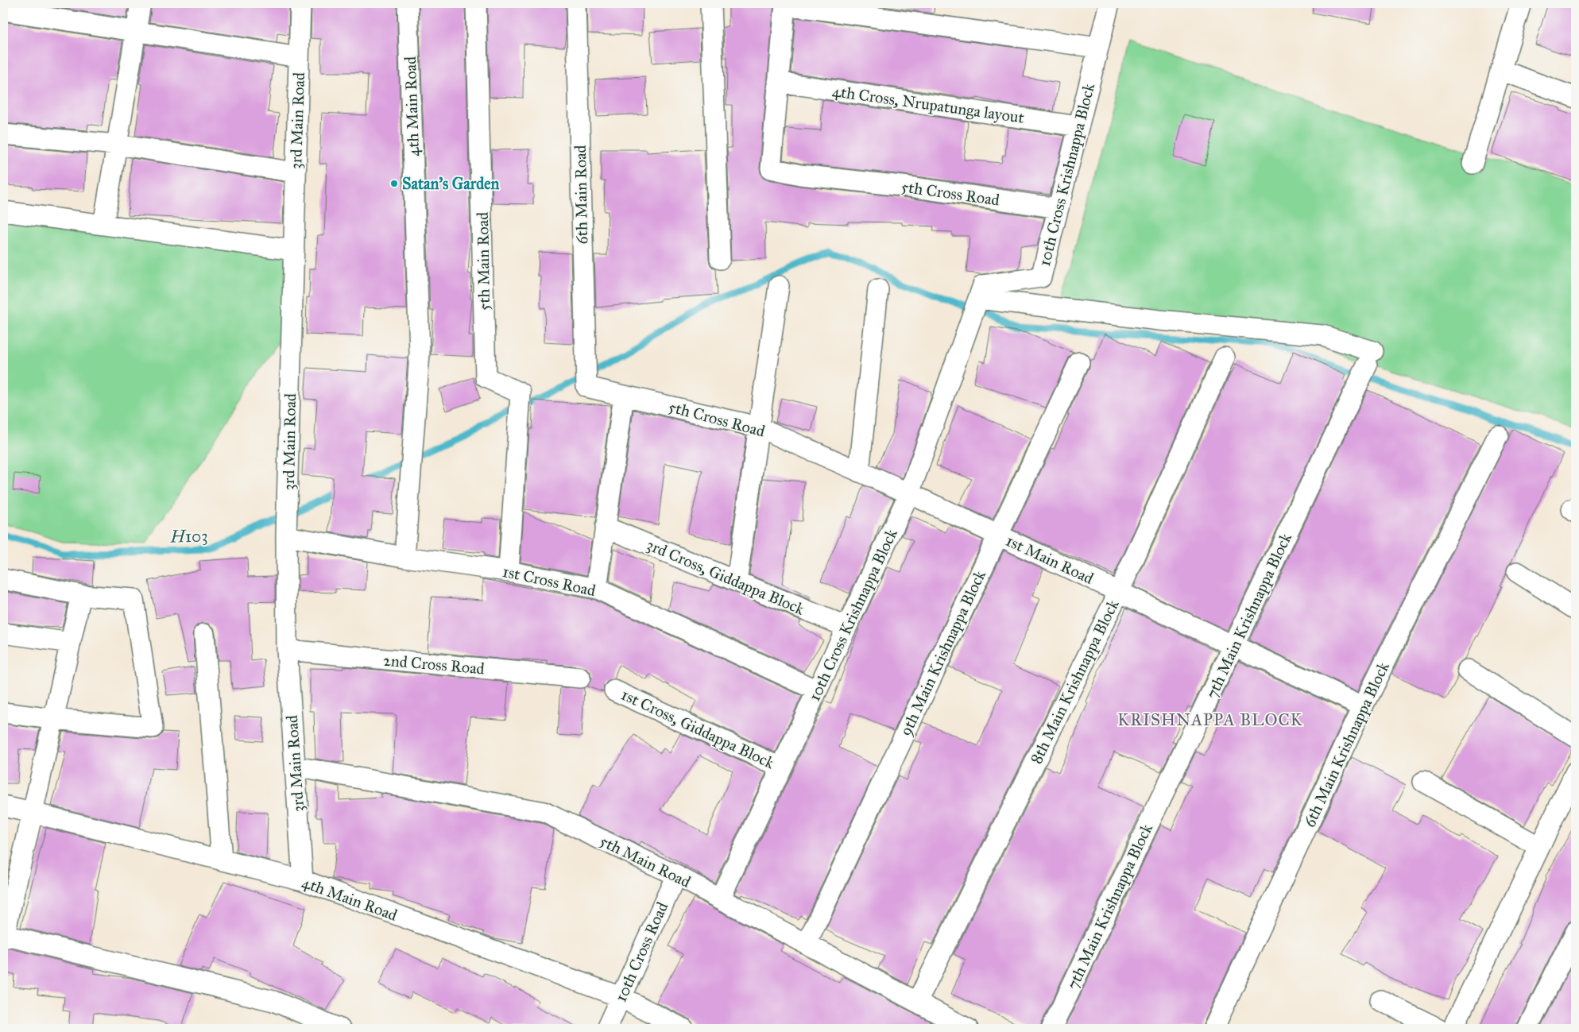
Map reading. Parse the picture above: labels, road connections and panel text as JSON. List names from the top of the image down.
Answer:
{
  "streets": {
    "street": [
      "4th Cross, Nrupatunga layout",
      "4th Main Road",
      "3rd Main Road",
      "10th Cross Krishnappa Block",
      "5th Cross Road",
      "6th Main Road",
      "5th Main Road",
      "1st Main Road",
      "3rd Cross, Giddappa Block",
      "1st Cross Road",
      "7th Main Krishnappa Block",
      "9th Main Krishnappa Block",
      "2nd Cross Road",
      "8th Main Krishnappa Block",
      "1st Cross, Giddappa Block",
      "6th Main Krishnappa Block",
      "10th Cross Road"
    ]
  },
  "crossings": [
    ["4th Cross, Nrupatunga layout", "10th Cross Krishnappa Block"],
    ["4th Cross, Nrupatunga layout", "5th Cross Road"],
    ["4th Main Road", "3rd Main Road"],
    ["4th Main Road", "1st Cross Road"],
    ["4th Main Road", "10th Cross Road"],
    ["3rd Main Road", "5th Main Road"],
    ["3rd Main Road", "1st Cross Road"],
    ["3rd Main Road", "2nd Cross Road"],
    ["10th Cross Krishnappa Block", "5th Cross Road"],
    ["10th Cross Krishnappa Block", "5th Main Road"],
    ["10th Cross Krishnappa Block", "1st Main Road"],
    ["10th Cross Krishnappa Block", "3rd Cross, Giddappa Block"],
    ["10th Cross Krishnappa Block", "1st Cross Road"],
    ["10th Cross Krishnappa Block", "7th Main Krishnappa Block"],
    ["10th Cross Krishnappa Block", "1st Cross, Giddappa Block"],
    ["5th Cross Road", "6th Main Road"],
    ["5th Cross Road", "1st Main Road"],
    ["5th Main Road", "1st Cross Road"],
    ["5th Main Road", "9th Main Krishnappa Block"],
    ["5th Main Road", "8th Main Krishnappa Block"],
    ["5th Main Road", "10th Cross Road"],
    ["1st Main Road", "7th Main Krishnappa Block"],
    ["1st Main Road", "9th Main Krishnappa Block"],
    ["1st Main Road", "8th Main Krishnappa Block"],
    ["1st Main Road", "6th Main Krishnappa Block"]
  ],
  "districts": ["KRISHNAPPA BLOCK"],
  "water": ["H103"],
  "places": ["Satan's Garden"]
}
